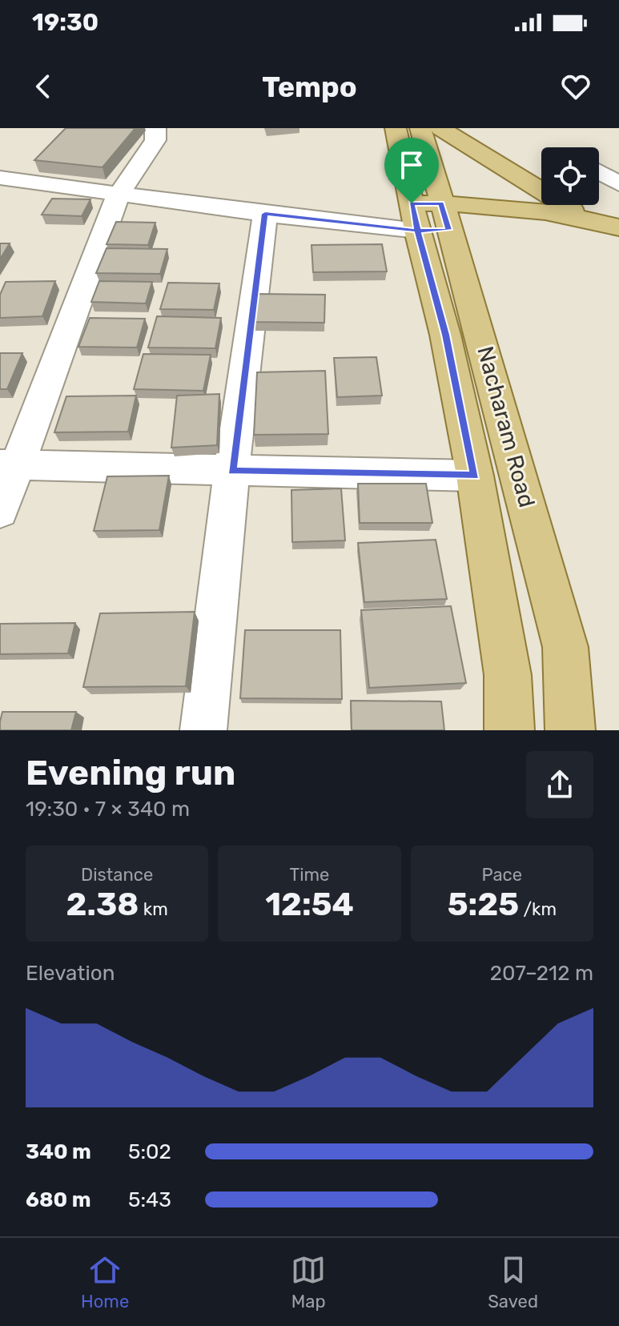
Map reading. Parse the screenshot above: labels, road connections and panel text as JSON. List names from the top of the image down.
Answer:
{
  "streets": {
    "main road": ["Nacharam Road"]
  },
  "page": {
    "status": "19:30",
    "header": "Tempo",
    "heading": ["Evening run", "19:30 · 7 × 340 m"],
    "stats": [
      ["Distance", "2.38 km"],
      ["Time", "12:54"],
      ["Pace", "5:25 /km"]
    ],
    "chart": ["Elevation", "207–212 m"],
    "list": [
      {
        "name": "340 m",
        "note": "5:02"
      },
      {
        "name": "680 m",
        "note": "5:43"
      }
    ],
    "tabs": ["Home", "Map", "Saved"]
  }
}
